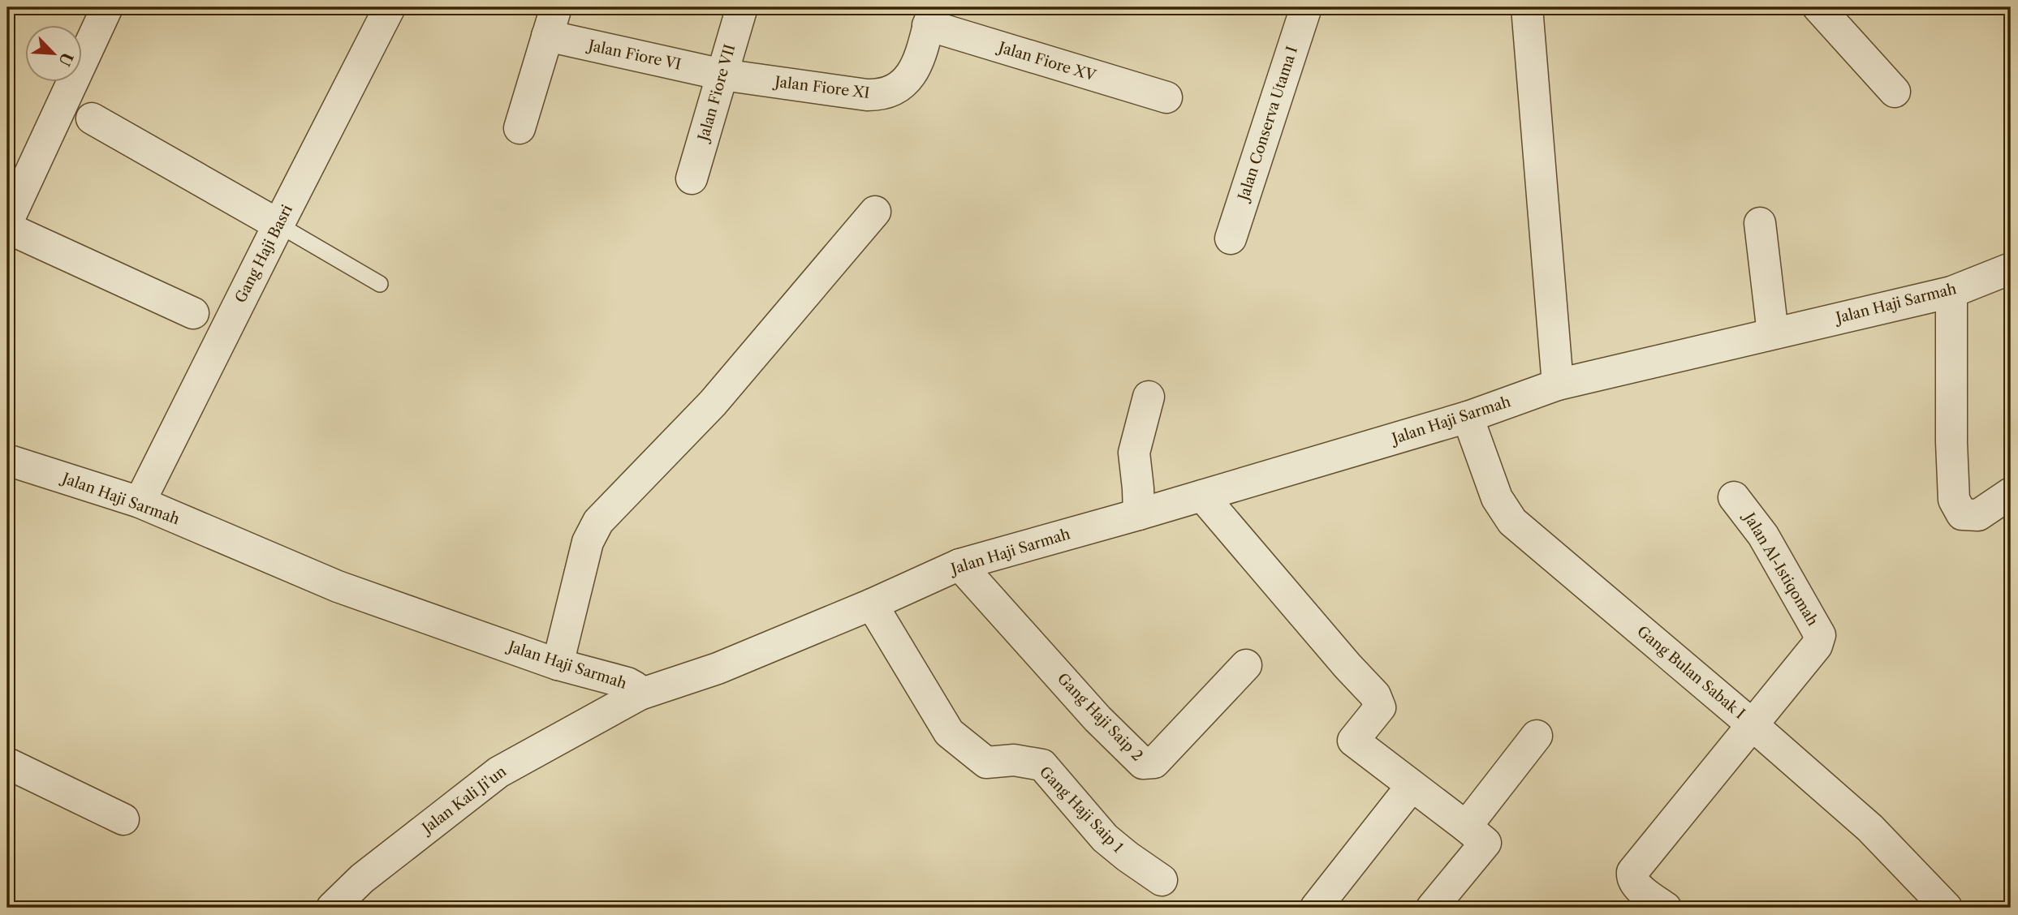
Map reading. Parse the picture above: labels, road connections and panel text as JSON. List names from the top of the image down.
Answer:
{
  "streets": {
    "street": [
      "Jalan Fiore VI",
      "Jalan Fiore XV",
      "Jalan Fiore XI",
      "Jalan Fiore VII",
      "Jalan Conserva Utama I",
      "Gang Haji Basri",
      "Jalan Haji Sarmah",
      "Jalan Al-Istiqomah",
      "Gang Bulan Sabak I",
      "Gang Haji Saip 2",
      "Jalan Kali Ji'un",
      "Gang Haji Saip 1"
    ]
  },
  "crossings": [
    ["Jalan Fiore VI", "Jalan Fiore XI"],
    ["Jalan Fiore VI", "Jalan Fiore VII"],
    ["Jalan Fiore XV", "Jalan Fiore XI"],
    ["Jalan Fiore XI", "Jalan Fiore VII"],
    ["Gang Haji Basri", "Jalan Haji Sarmah"],
    ["Jalan Haji Sarmah", "Gang Bulan Sabak I"],
    ["Jalan Haji Sarmah", "Gang Haji Saip 2"],
    ["Jalan Haji Sarmah", "Jalan Kali Ji'un"],
    ["Jalan Haji Sarmah", "Gang Haji Saip 1"],
    ["Jalan Al-Istiqomah", "Gang Bulan Sabak I"]
  ],
  "north": "bottom right"
}
